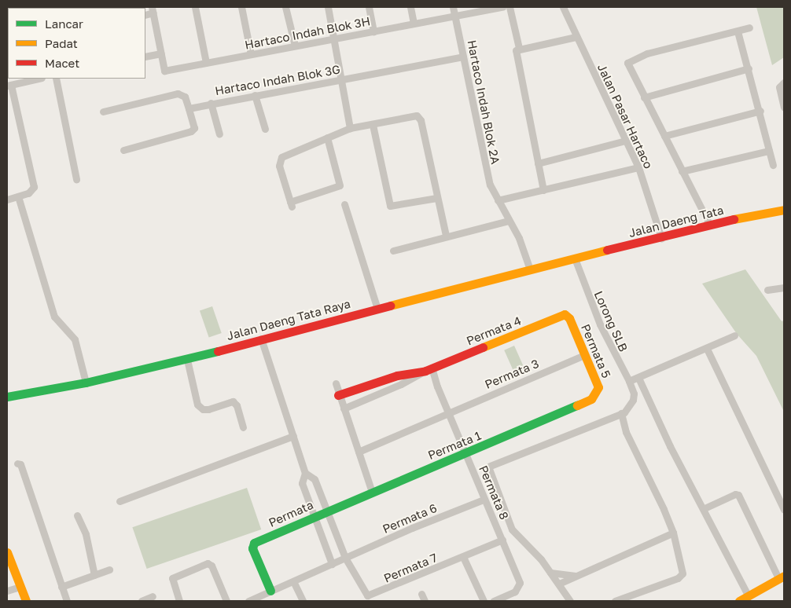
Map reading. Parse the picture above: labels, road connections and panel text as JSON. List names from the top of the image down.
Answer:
{
  "streets": {
    "street": [
      "Hartaco Indah Blok 3H",
      "Hartaco Indah Blok 3G",
      "Hartaco Indah Blok 2A",
      "Jalan Pasar Hartaco",
      "Jalan Daeng Tata",
      "Jalan Daeng Tata Raya",
      "Lorong SLB",
      "Permata 4",
      "Permata 5",
      "Permata 3",
      "Permata 1",
      "Permata 8",
      "Permata",
      "Permata 6",
      "Permata 7"
    ]
  },
  "crossings": [
    ["Hartaco Indah Blok 3H", "Hartaco Indah Blok 2A"],
    ["Hartaco Indah Blok 3G", "Hartaco Indah Blok 2A"],
    ["Hartaco Indah Blok 2A", "Jalan Daeng Tata Raya"],
    ["Jalan Pasar Hartaco", "Jalan Daeng Tata"],
    ["Jalan Daeng Tata", "Jalan Daeng Tata Raya"],
    ["Jalan Daeng Tata", "Lorong SLB"],
    ["Jalan Daeng Tata Raya", "Lorong SLB"],
    ["Permata 4", "Permata 5"],
    ["Permata 5", "Permata 3"],
    ["Permata 5", "Permata 1"],
    ["Permata 1", "Permata 8"],
    ["Permata 1", "Permata"],
    ["Permata 8", "Permata 6"],
    ["Permata 8", "Permata 7"],
    ["Permata", "Permata 6"],
    ["Permata", "Permata 7"],
    ["Permata 6", "Permata 7"]
  ],
  "legend": ["Lancar", "Padat", "Macet"]
}
